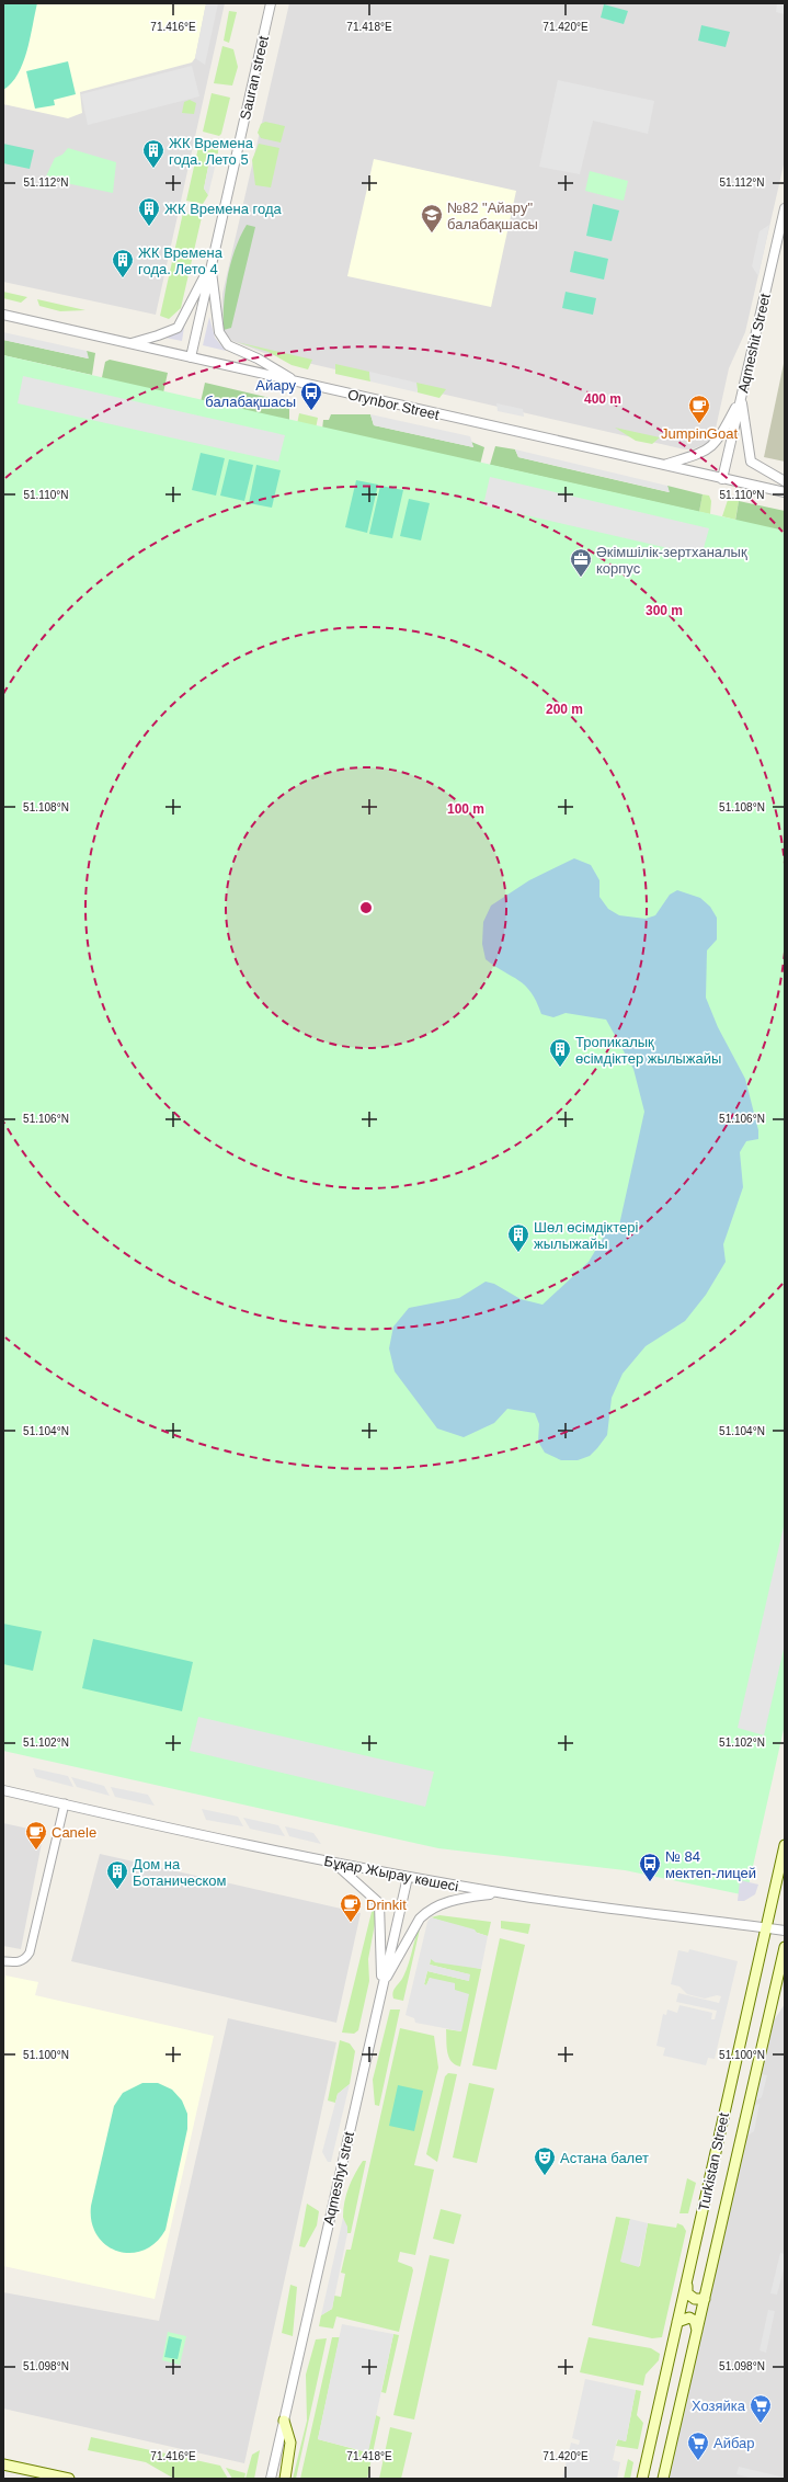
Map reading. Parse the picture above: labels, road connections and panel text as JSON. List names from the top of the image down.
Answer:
{
  "streets": {
    "main road": ["Turkistan Street"],
    "street": [
      "Sauran street",
      "Aqmeshit Street",
      "Orynbor Street",
      "Бұқар Жырау көшесі",
      "Aqmeshyt stret"
    ]
  },
  "crossings": [
    ["Sauran street", "Orynbor Street"],
    ["Aqmeshit Street", "Orynbor Street"],
    ["Бұқар Жырау көшесі", "Turkistan Street"],
    ["Бұқар Жырау көшесі", "Aqmeshyt stret"]
  ],
  "places": {
    "building": [
      "ЖК Времена года. Лето 5",
      "ЖК Времена года",
      "ЖК Времена года. Лето 4",
      "Тропикалық өсімдіктер жылыжайы",
      "Шөл өсімдіктері жылыжайы",
      "Дом на Ботаническом"
    ],
    "school or university": ["№82 \"Айару\" балабақшасы"],
    "bus stop": ["Айару балабақшасы", "№ 84 мектеп-лицей"],
    "cafe": ["JumpinGoat", "Canele", "Drinkit"],
    "office": ["Әкімшілік-зертханалық корпус"],
    "theatre": ["Астана балет"],
    "supermarket": ["Хозяйка", "Айбар"]
  },
  "coordinates": [
    "71.416°E",
    "71.418°E",
    "71.420°E",
    "51.112°N",
    "51.110°N",
    "51.108°N",
    "51.106°N",
    "51.104°N",
    "51.102°N",
    "51.100°N",
    "51.098°N"
  ],
  "rings": [
    "400 m",
    "300 m",
    "200 m",
    "100 m"
  ]
}
